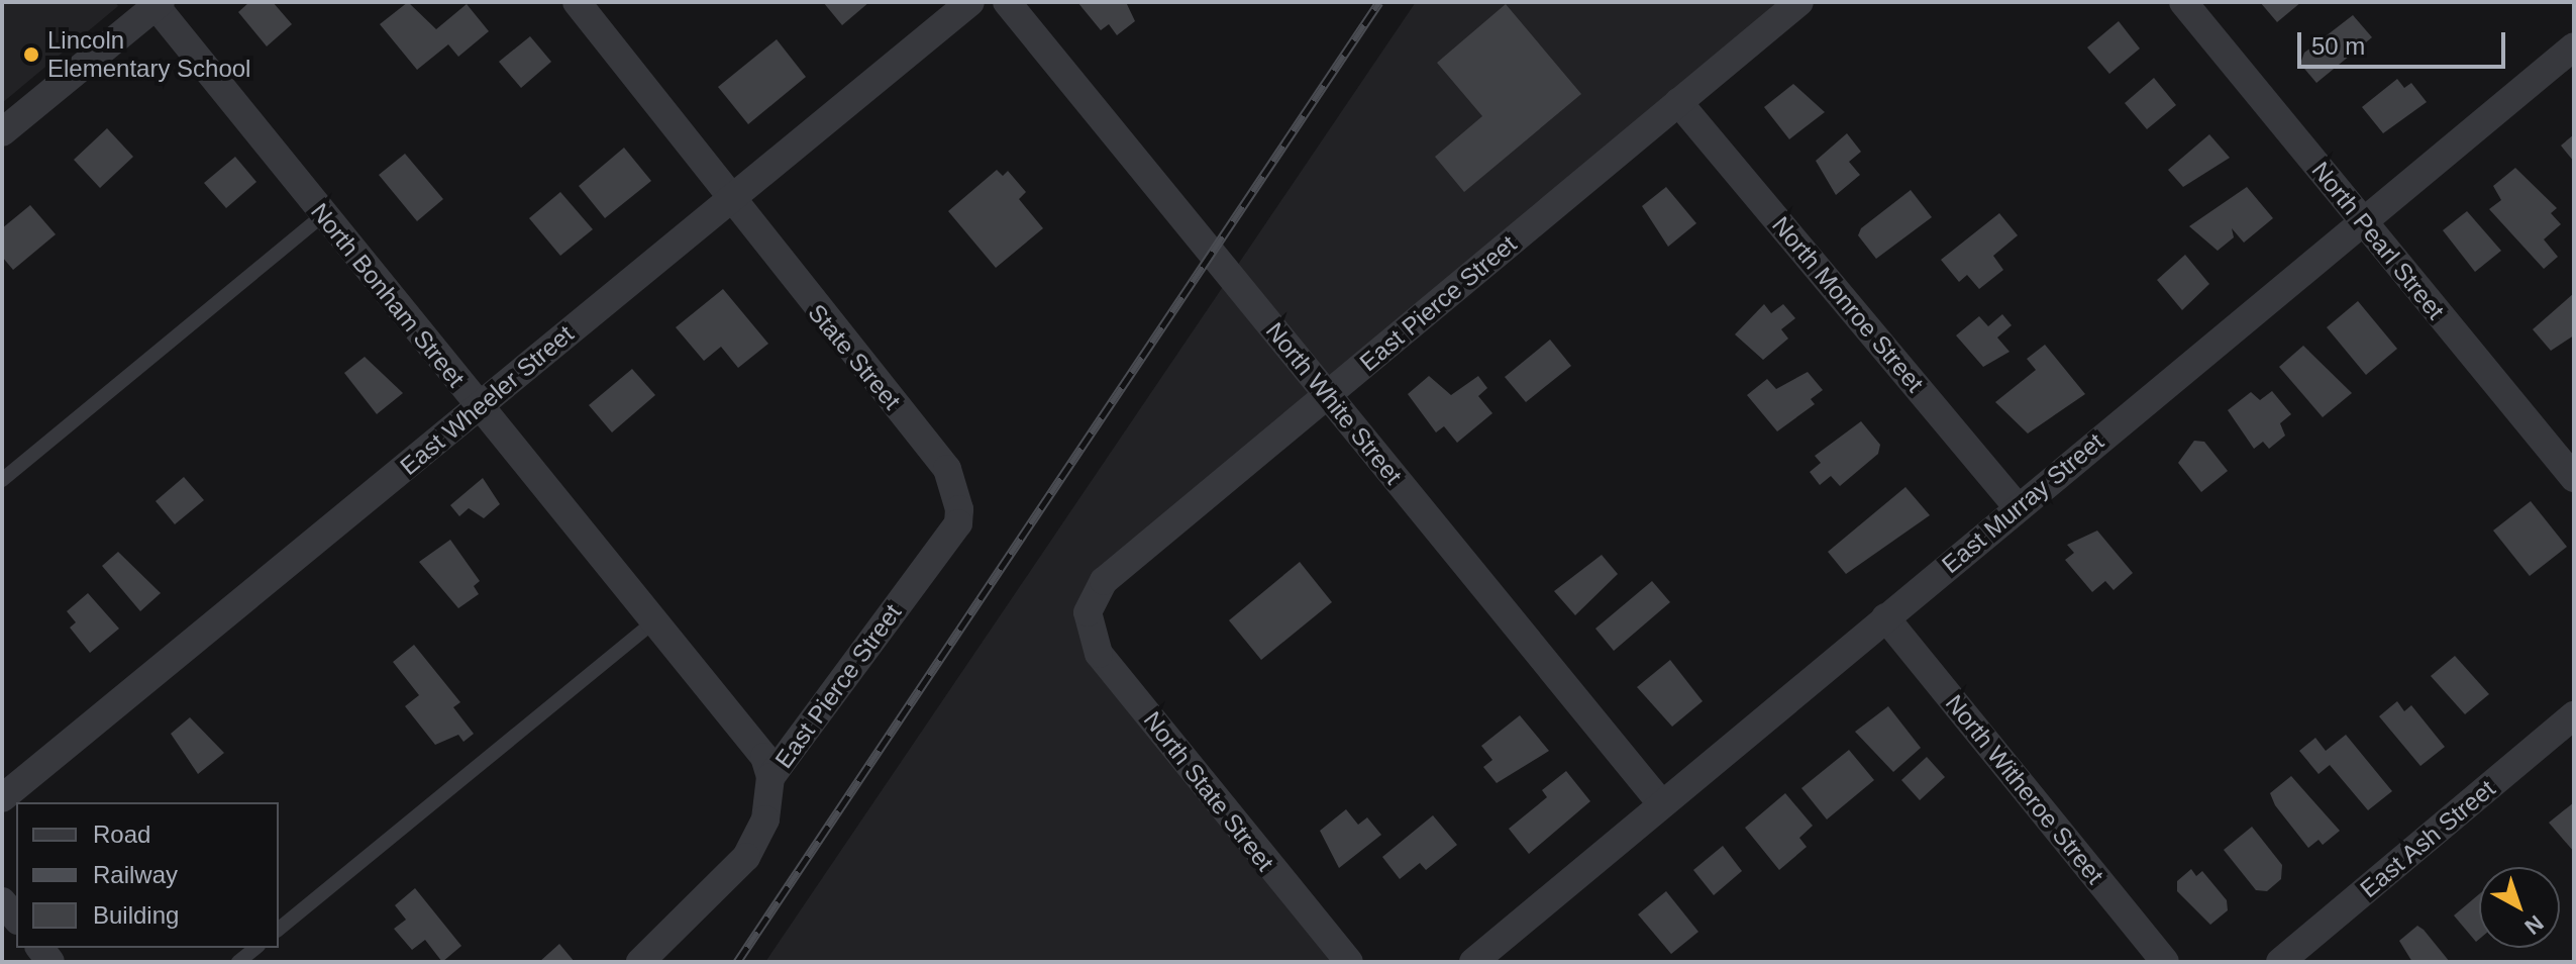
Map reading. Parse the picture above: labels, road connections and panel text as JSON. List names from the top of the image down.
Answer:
{
  "streets": {
    "street": [
      "North Pearl Street",
      "North Bonham Street",
      "East Pierce Street",
      "North Monroe Street",
      "State Street",
      "East Wheeler Street",
      "North White Street",
      "East Murray Street",
      "North Witheroe Street",
      "North State Street",
      "East Ash Street"
    ]
  },
  "crossings": [
    ["North Pearl Street", "East Murray Street"],
    ["North Bonham Street", "East Pierce Street"],
    ["North Bonham Street", "East Wheeler Street"],
    ["East Pierce Street", "North Monroe Street"],
    ["East Pierce Street", "State Street"],
    ["East Pierce Street", "North White Street"],
    ["East Pierce Street", "North State Street"],
    ["North Monroe Street", "East Murray Street"],
    ["State Street", "East Wheeler Street"],
    ["North White Street", "East Murray Street"],
    ["East Murray Street", "North Witheroe Street"]
  ],
  "places": ["Lincoln Elementary School"],
  "legend": ["Road", "Railway", "Building"],
  "scale_bar": "50 m",
  "north": "bottom right"
}
